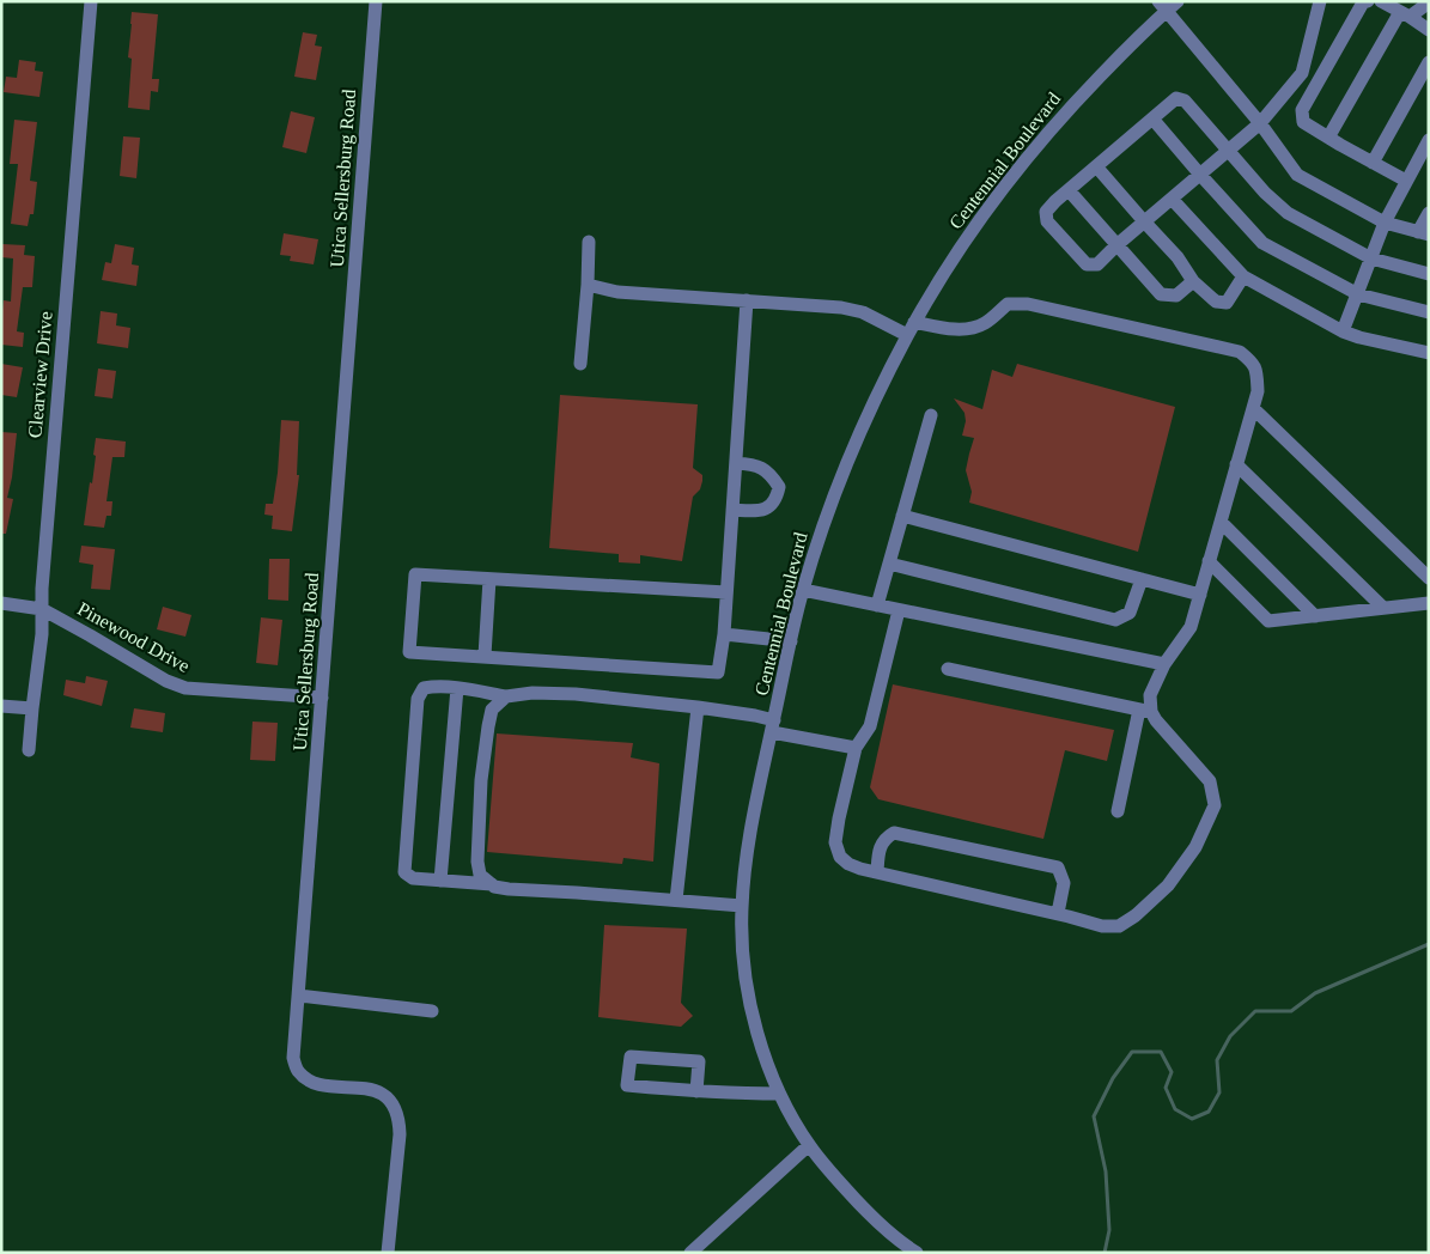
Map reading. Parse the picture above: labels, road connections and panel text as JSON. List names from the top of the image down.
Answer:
{
  "streets": {
    "street": [
      "Centennial Boulevard",
      "Utica Sellersburg Road",
      "Clearview Drive",
      "Pinewood Drive"
    ]
  },
  "crossings": [
    ["Utica Sellersburg Road", "Pinewood Drive"],
    ["Clearview Drive", "Pinewood Drive"]
  ]
}
